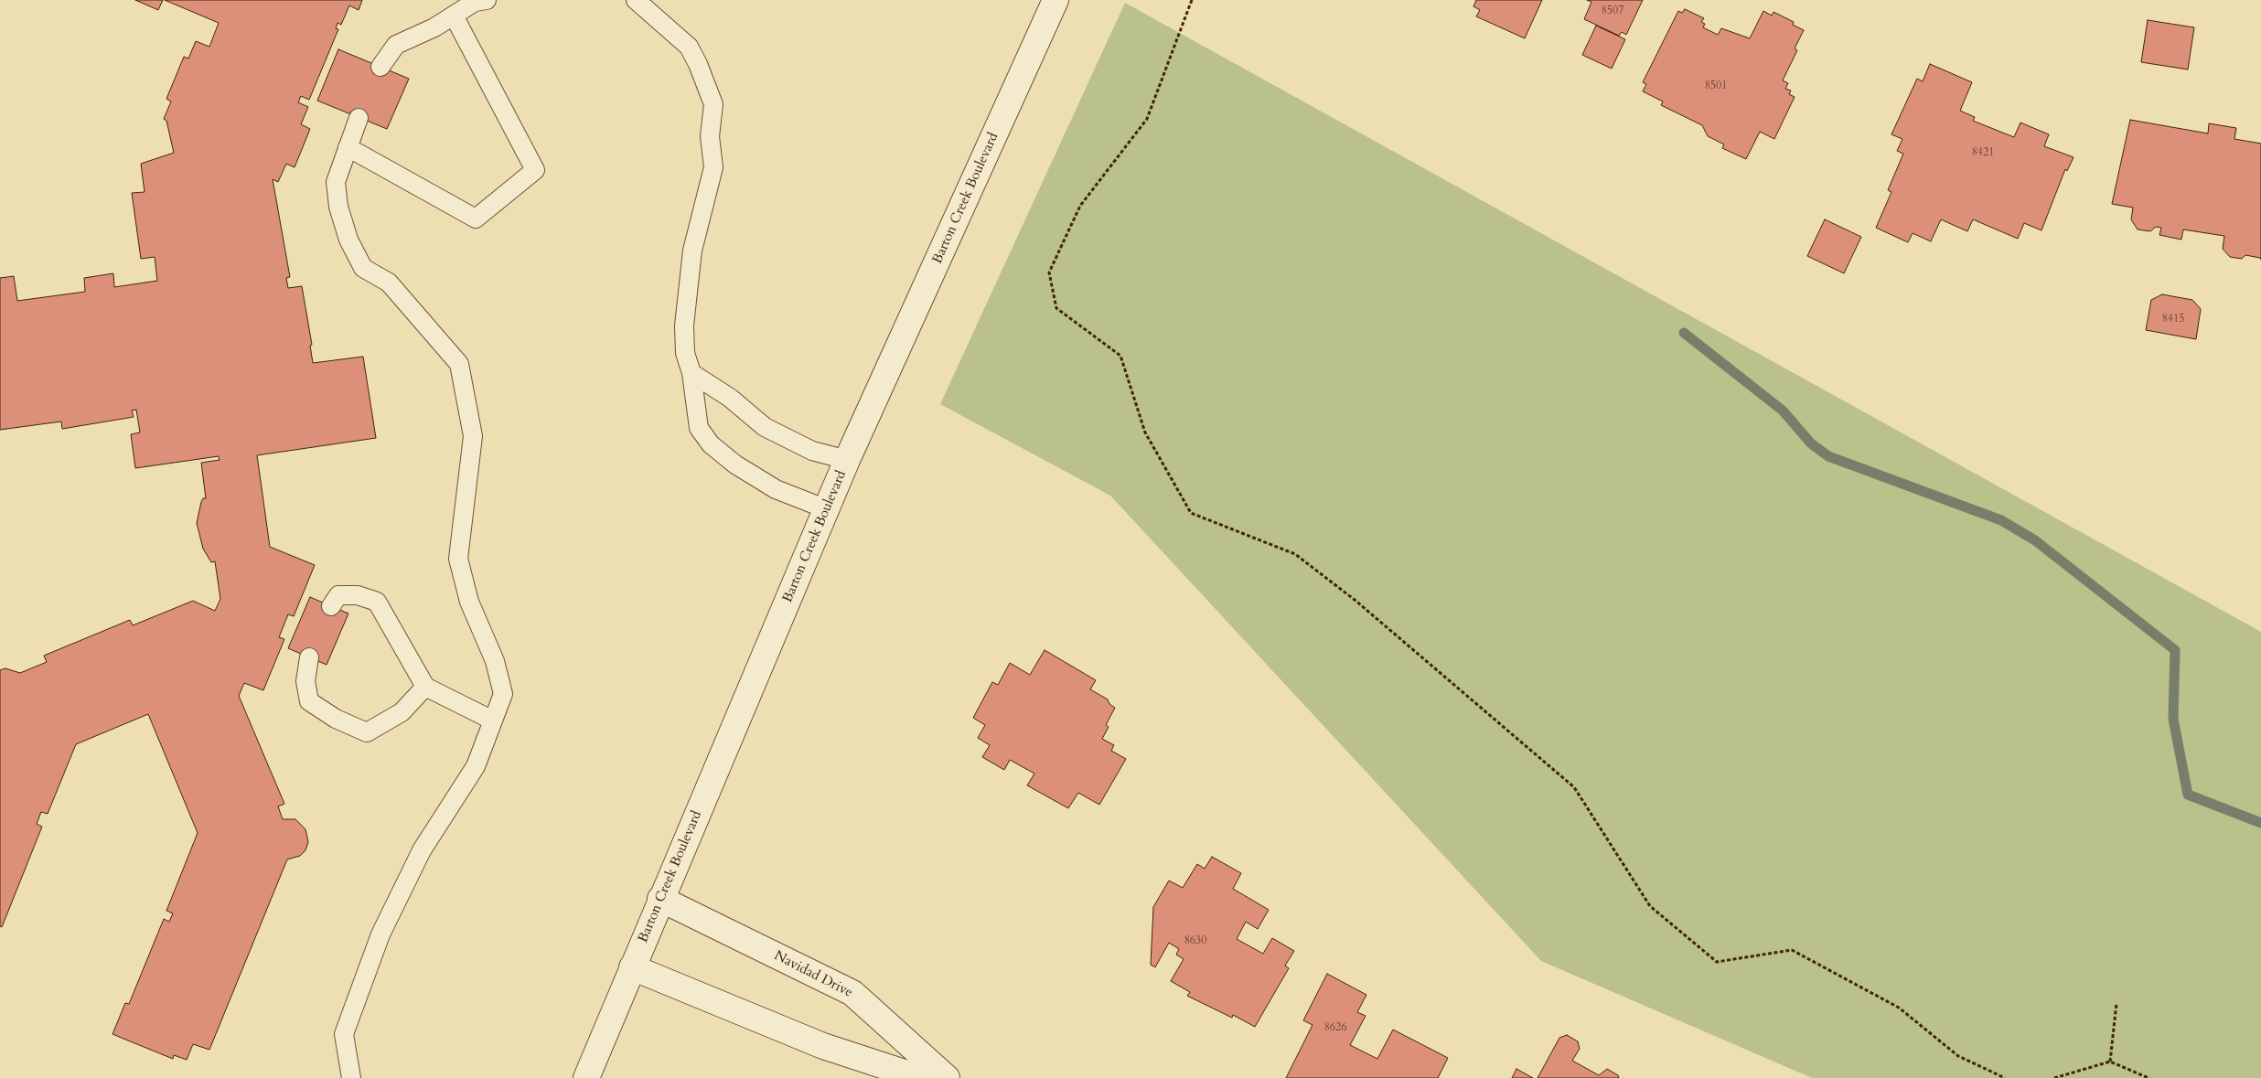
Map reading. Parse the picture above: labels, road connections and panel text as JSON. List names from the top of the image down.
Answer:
{
  "streets": {
    "street": ["Barton Creek Boulevard", "Navidad Drive"]
  },
  "crossings": [
    ["Barton Creek Boulevard", "Navidad Drive"]
  ],
  "house_numbers": [
    "8507",
    "8501",
    "8421",
    "8415",
    "8630",
    "8626"
  ]
}
